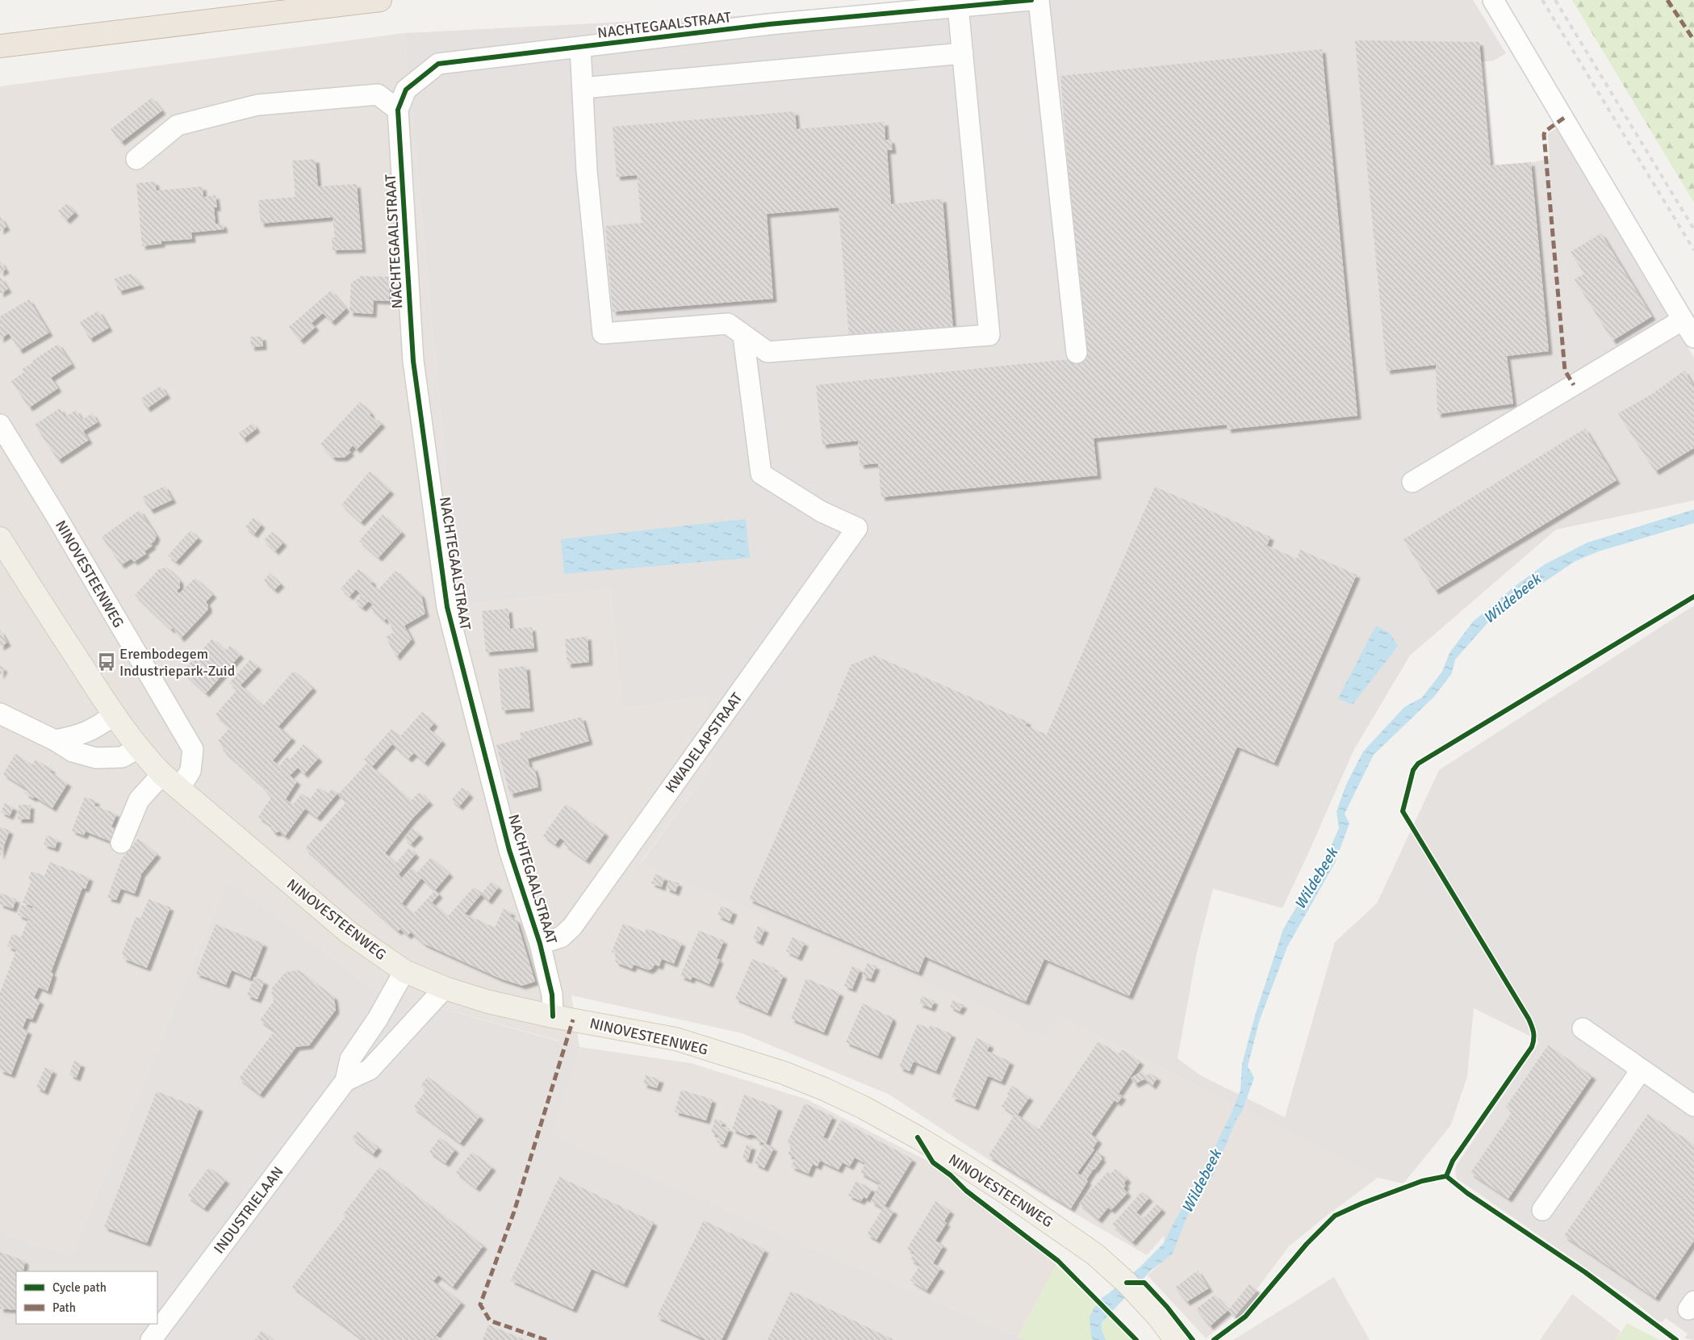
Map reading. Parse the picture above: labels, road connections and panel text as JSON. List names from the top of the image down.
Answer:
{
  "streets": {
    "main road": ["NINOVESTEENWEG"],
    "street": ["NACHTEGAALSTRAAT", "KWADELAPSTRAAT", "INDUSTRIELAAN"]
  },
  "crossings": [
    ["NACHTEGAALSTRAAT", "NINOVESTEENWEG"],
    ["NACHTEGAALSTRAAT", "KWADELAPSTRAAT"],
    ["NINOVESTEENWEG", "INDUSTRIELAAN"]
  ],
  "water": ["Wildebeek"],
  "places": {
    "bus stop": ["Erembodegem Industriepark-Zuid"]
  },
  "legend": ["Cycle path", "Path"]
}
